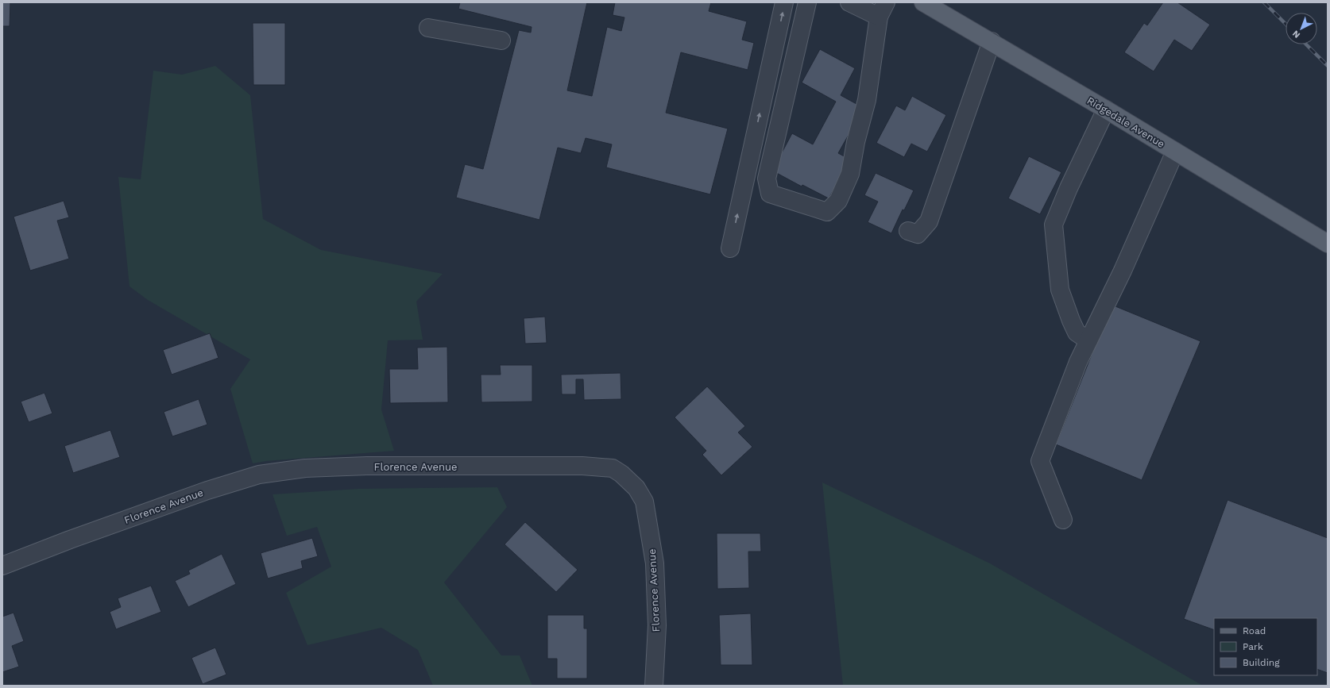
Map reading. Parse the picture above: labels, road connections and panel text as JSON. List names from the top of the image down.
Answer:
{
  "streets": {
    "main road": ["Ridgedale Avenue"],
    "street": ["Florence Avenue"]
  },
  "legend": ["Road", "Park", "Building"],
  "north": "bottom left"
}
